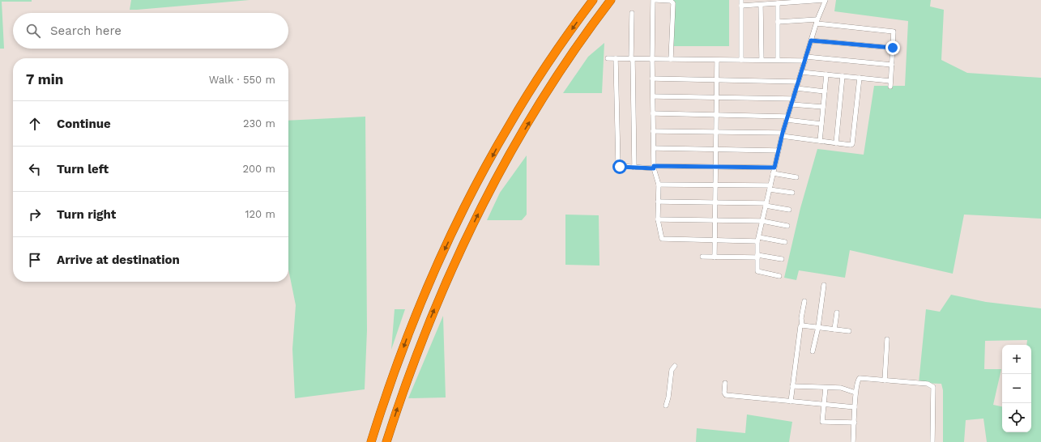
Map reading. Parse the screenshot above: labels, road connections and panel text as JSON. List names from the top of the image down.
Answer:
{
  "page": {
    "search": "Search here",
    "heading": ["7 min", "Walk · 550 m"],
    "list": [
      ["Continue", "230 m"],
      ["Turn left", "200 m"],
      ["Turn right", "120 m"],
      "Arrive at destination"
    ],
    "map_buttons": ["+", "−"]
  }
}
